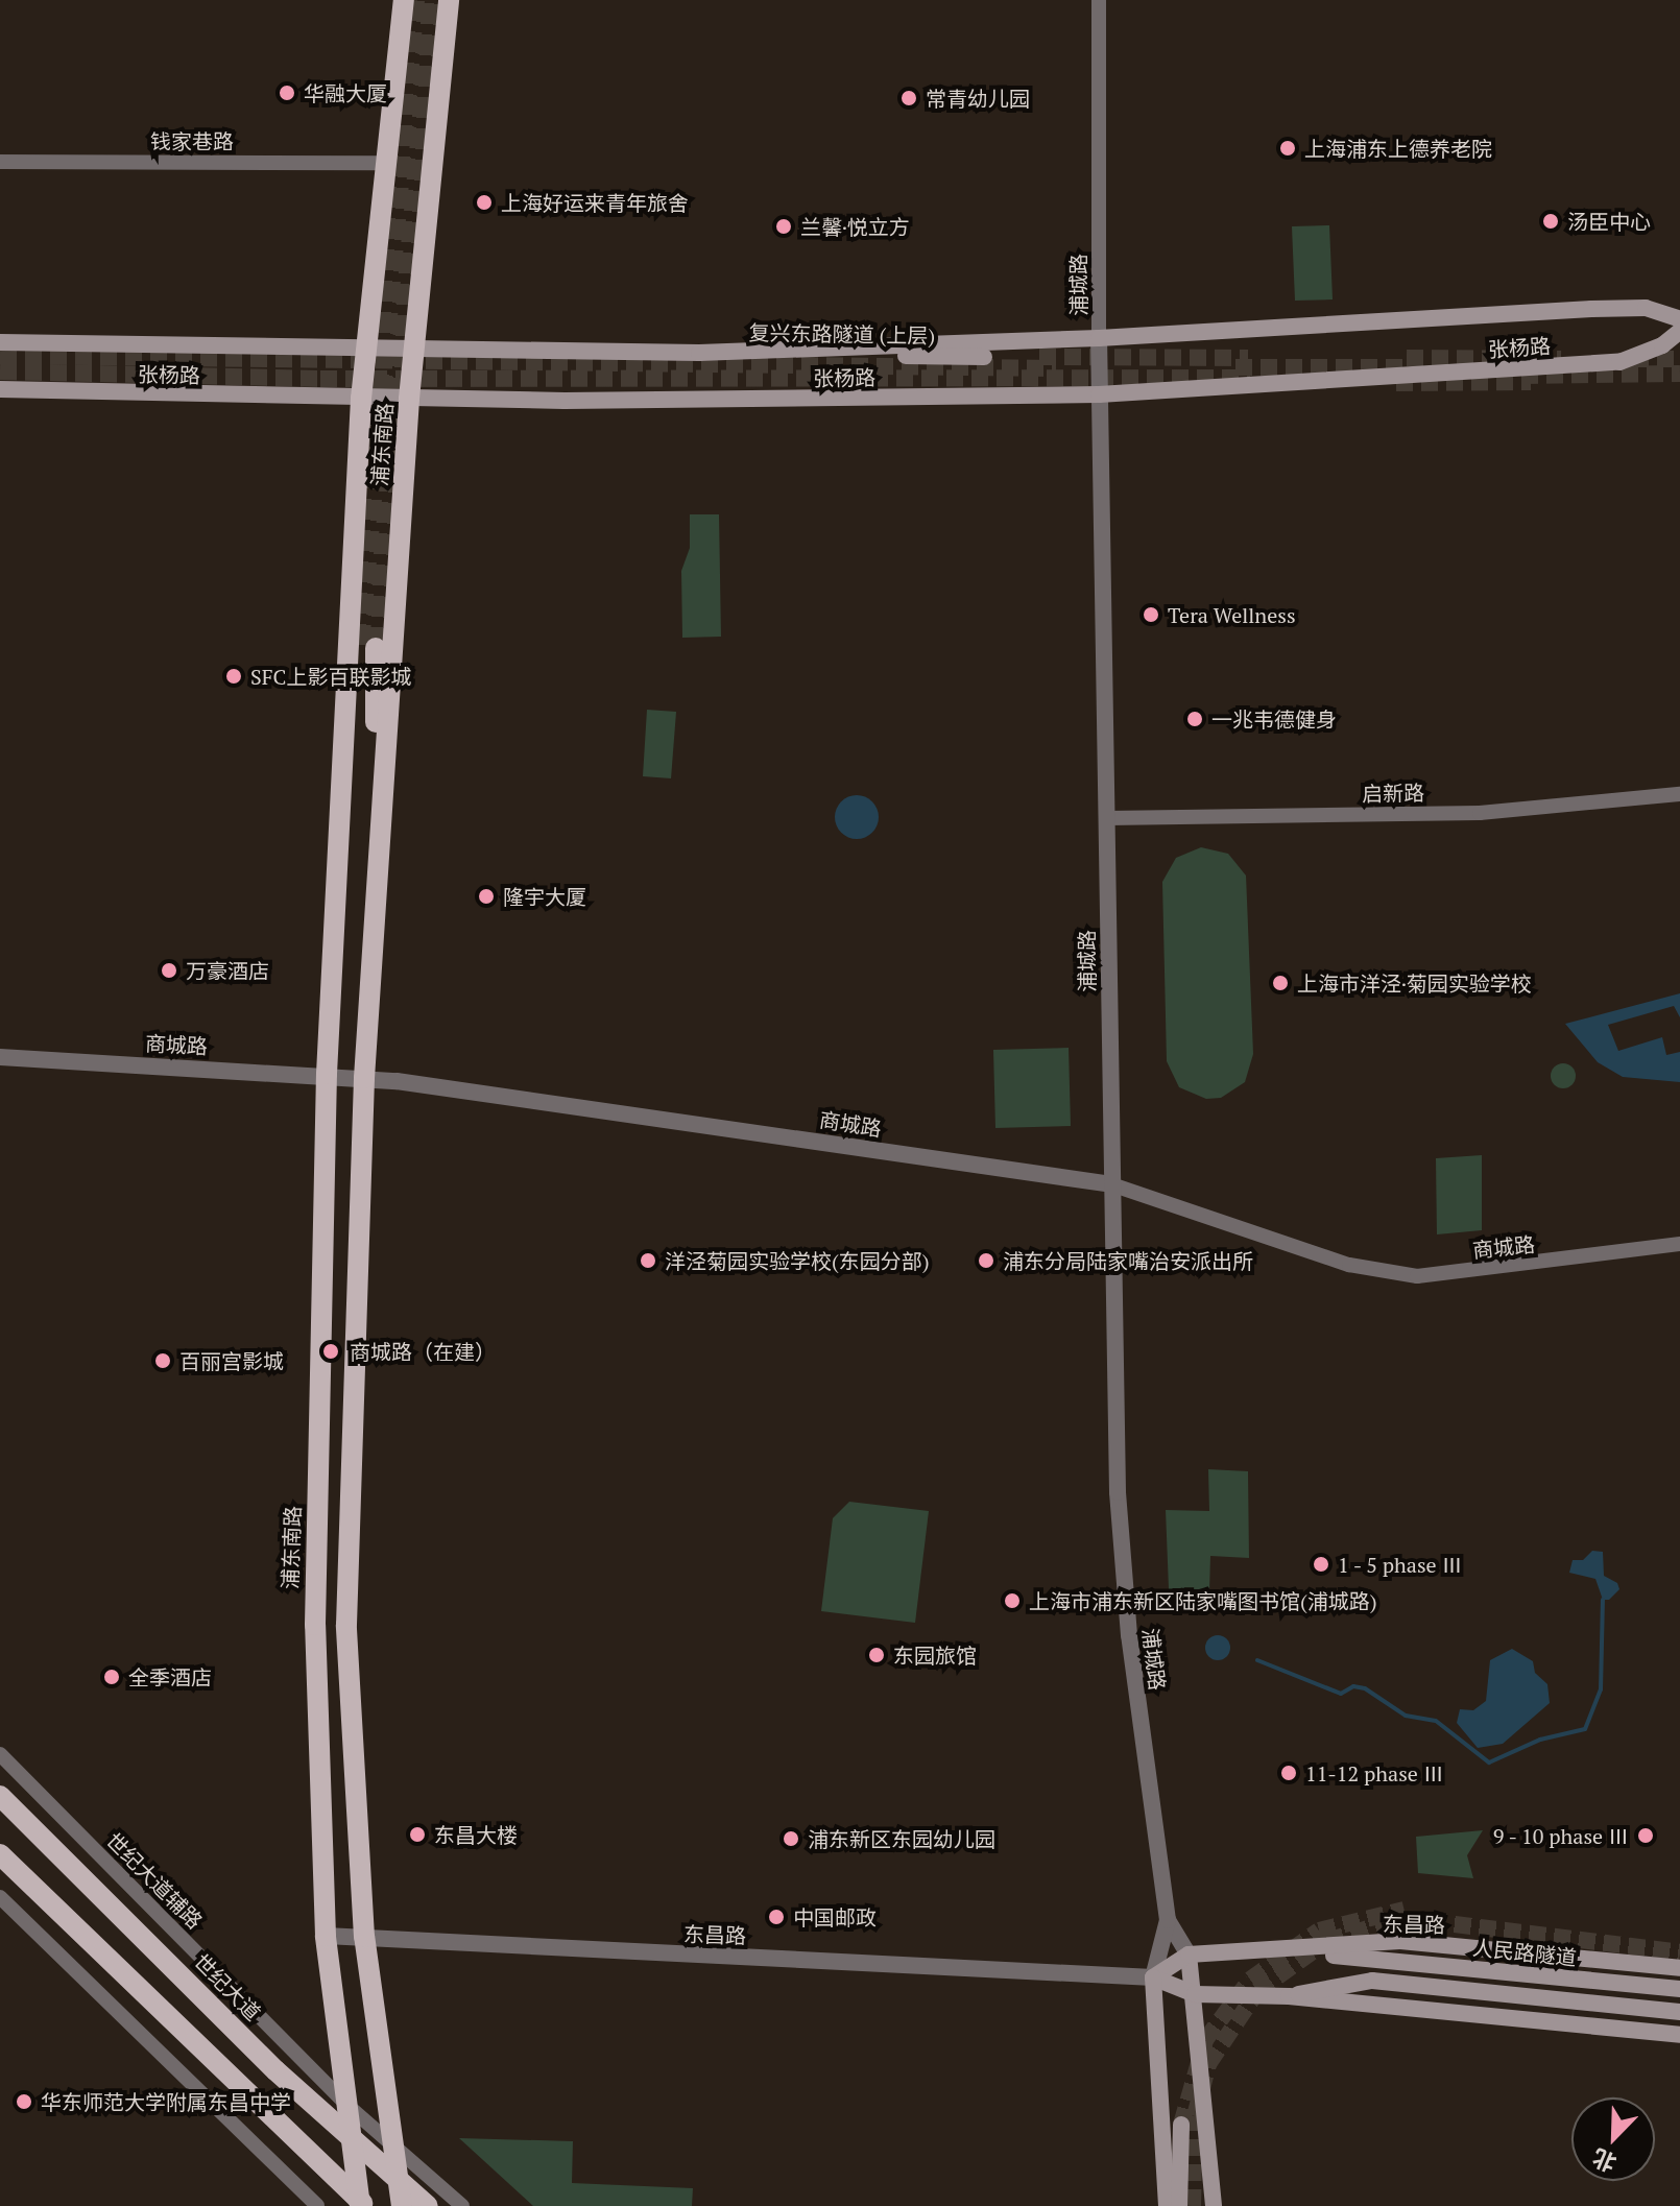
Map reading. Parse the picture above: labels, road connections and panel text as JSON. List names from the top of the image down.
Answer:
{
  "streets": {
    "main road": [
      "浦城路",
      "复兴东路隧道 (上层)",
      "张杨路",
      "浦东南路",
      "东昌路",
      "人民路隧道",
      "世纪大道"
    ],
    "street": [
      "钱家巷路",
      "启新路",
      "商城路",
      "世纪大道辅路"
    ]
  },
  "crossings": [
    ["钱家巷路", "浦东南路"],
    ["浦城路", "张杨路"],
    ["浦城路", "启新路"],
    ["浦城路", "商城路"],
    ["浦城路", "东昌路"],
    ["复兴东路隧道 (上层)", "张杨路"],
    ["张杨路", "浦东南路"],
    ["浦东南路", "商城路"],
    ["浦东南路", "世纪大道辅路"],
    ["浦东南路", "东昌路"],
    ["浦东南路", "世纪大道"],
    ["东昌路", "人民路隧道"]
  ],
  "places": [
    "华融大厦",
    "常青幼儿园",
    "上海浦东上德养老院",
    "上海好运来青年旅舍",
    "汤臣中心",
    "兰馨·悦立方",
    "Tera Wellness",
    "SFC上影百联影城",
    "一兆韦德健身",
    "隆宇大厦",
    "万豪酒店",
    "上海市洋泾·菊园实验学校",
    "洋泾菊园实验学校(东园分部)",
    "浦东分局陆家嘴治安派出所",
    "商城路（在建）",
    "百丽宫影城",
    "1 - 5 phase Ⅲ",
    "上海市浦东新区陆家嘴图书馆(浦城路)",
    "东园旅馆",
    "全季酒店",
    "11-12 phase Ⅲ",
    "东昌大楼",
    "9 - 10 phase Ⅲ",
    "浦东新区东园幼儿园",
    "中国邮政",
    "华东师范大学附属东昌中学"
  ],
  "north": "bottom left"
}
